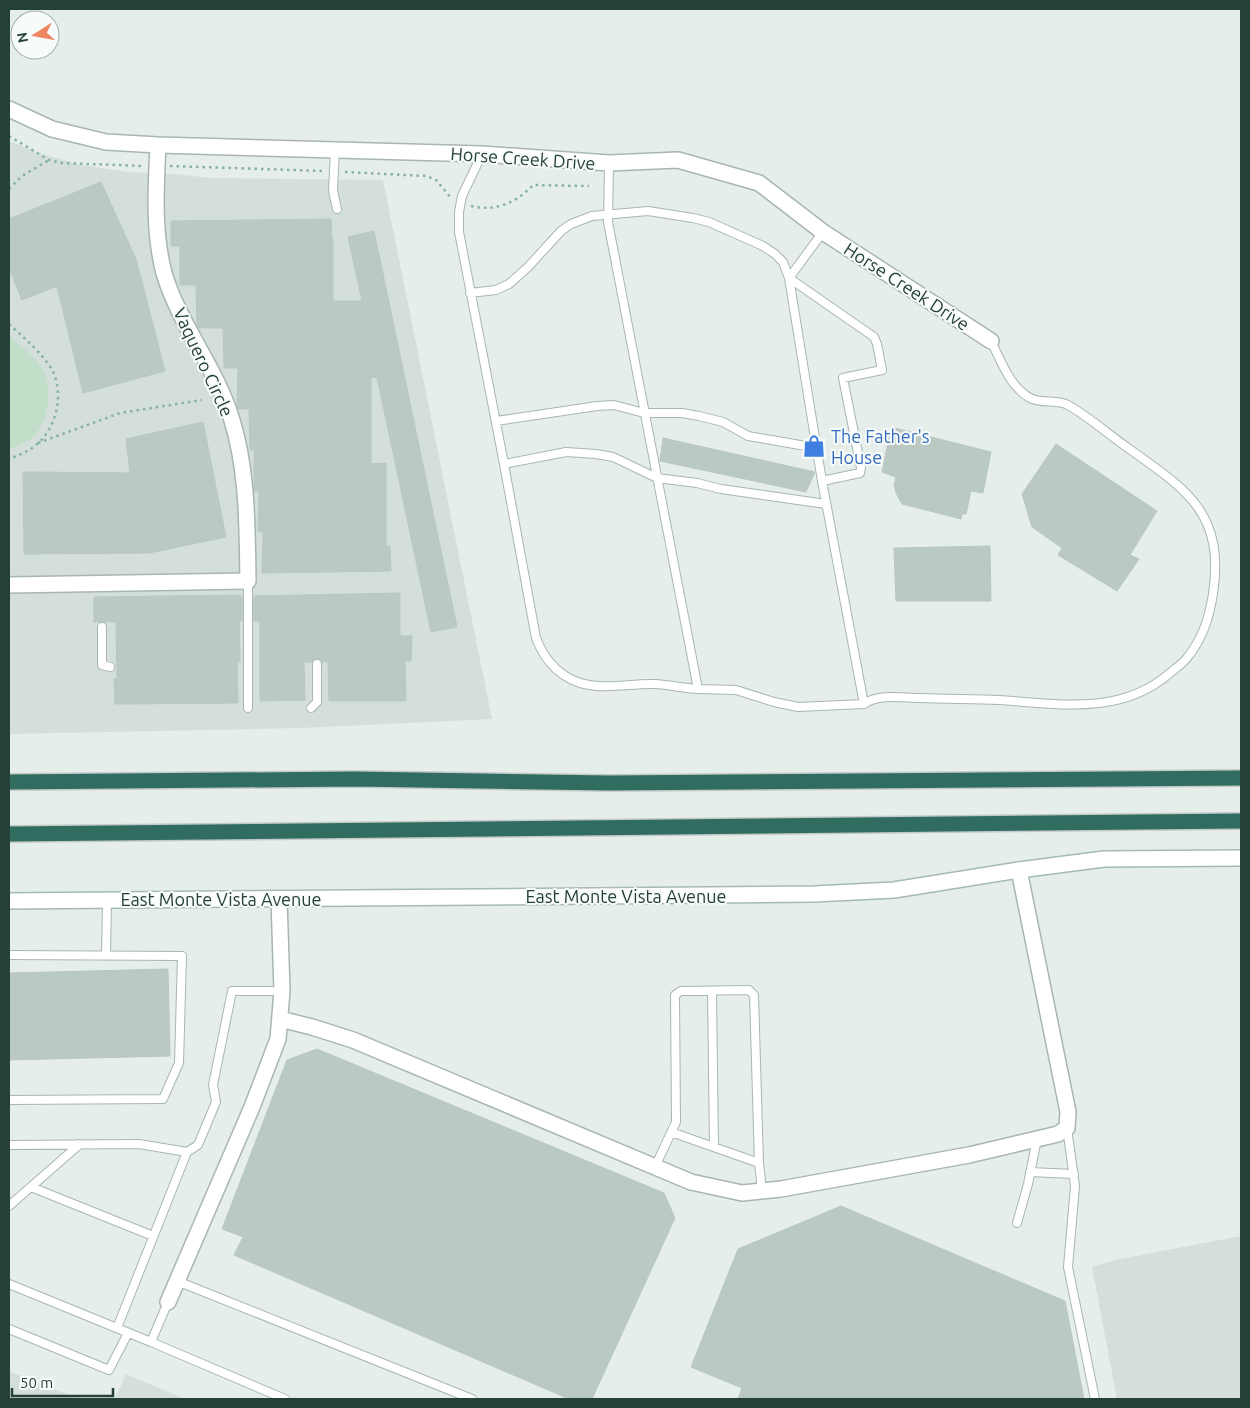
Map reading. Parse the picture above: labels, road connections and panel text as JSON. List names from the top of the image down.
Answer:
{
  "streets": {
    "street": ["Horse Creek Drive", "Vaquero Circle", "East Monte Vista Avenue"]
  },
  "crossings": [
    ["Horse Creek Drive", "Vaquero Circle"]
  ],
  "places": {
    "shop": ["The Father's House"]
  },
  "scale_bar": "50 m",
  "north": "left"
}
